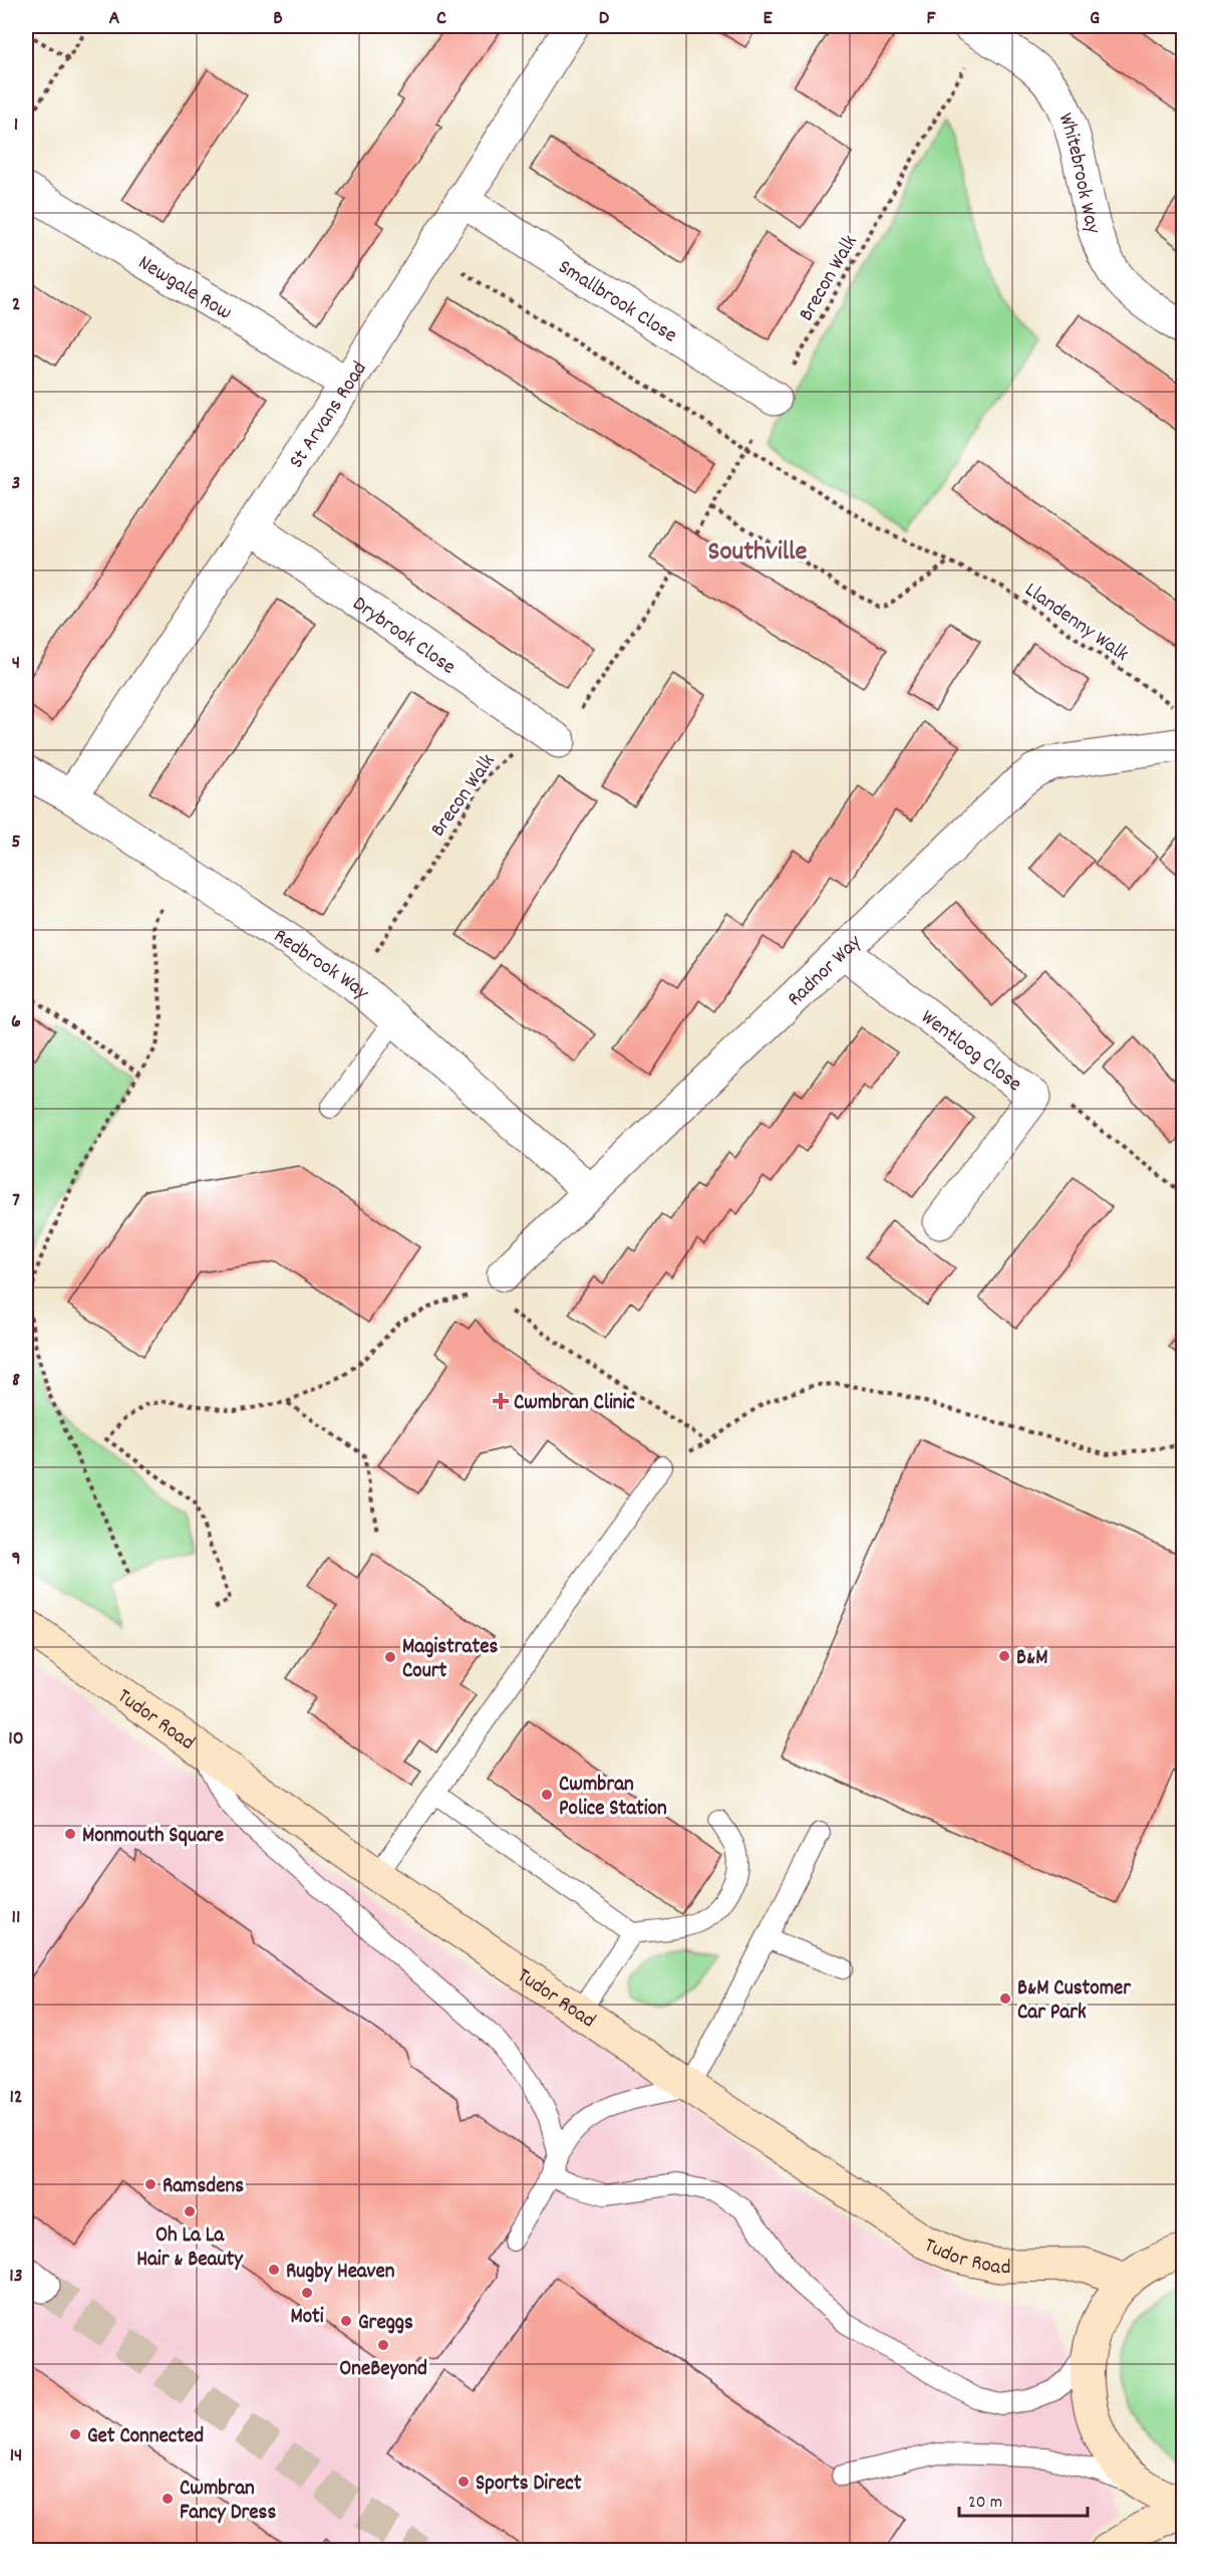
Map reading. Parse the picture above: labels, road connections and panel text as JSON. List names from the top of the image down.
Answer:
{
  "streets": {
    "street": [
      "Whitebrook Way",
      "Newgale Row",
      "Smallbrook Close",
      "St Arvans Road",
      "Drybrook Close",
      "Redbrook Way",
      "Radnor Way",
      "Wentloog Close",
      "Tudor Road"
    ],
    "path": ["Brecon Walk", "Llandenny Walk"]
  },
  "crossings": [
    ["Whitebrook Way", "Brecon Walk"],
    ["Brecon Walk", "Smallbrook Close"],
    ["Brecon Walk", "Llandenny Walk"],
    ["Brecon Walk", "Drybrook Close"],
    ["Brecon Walk", "Redbrook Way"],
    ["Newgale Row", "St Arvans Road"],
    ["Smallbrook Close", "St Arvans Road"],
    ["St Arvans Road", "Llandenny Walk"],
    ["St Arvans Road", "Drybrook Close"],
    ["St Arvans Road", "Redbrook Way"],
    ["Redbrook Way", "Radnor Way"],
    ["Radnor Way", "Wentloog Close"]
  ],
  "districts": ["Southville"],
  "places": {
    "health": ["Cwmbran Clinic"],
    "other": [
      "B&M",
      "Magistrates Court",
      "Cwmbran Police Station",
      "Monmouth Square",
      "B&M Customer Car Park",
      "Ramsdens",
      "Oh La La Hair & Beauty",
      "Rugby Heaven",
      "Moti",
      "Greggs",
      "OneBeyond",
      "Get Connected",
      "Sports Direct",
      "Cwmbran Fancy Dress"
    ]
  },
  "scale_bar": "20 m",
  "grid": {
    "columns": [
      "A",
      "B",
      "C",
      "D",
      "E",
      "F",
      "G"
    ],
    "rows": [
      "1",
      "2",
      "3",
      "4",
      "5",
      "6",
      "7",
      "8",
      "9",
      "10",
      "11",
      "12",
      "13",
      "14"
    ]
  }
}
